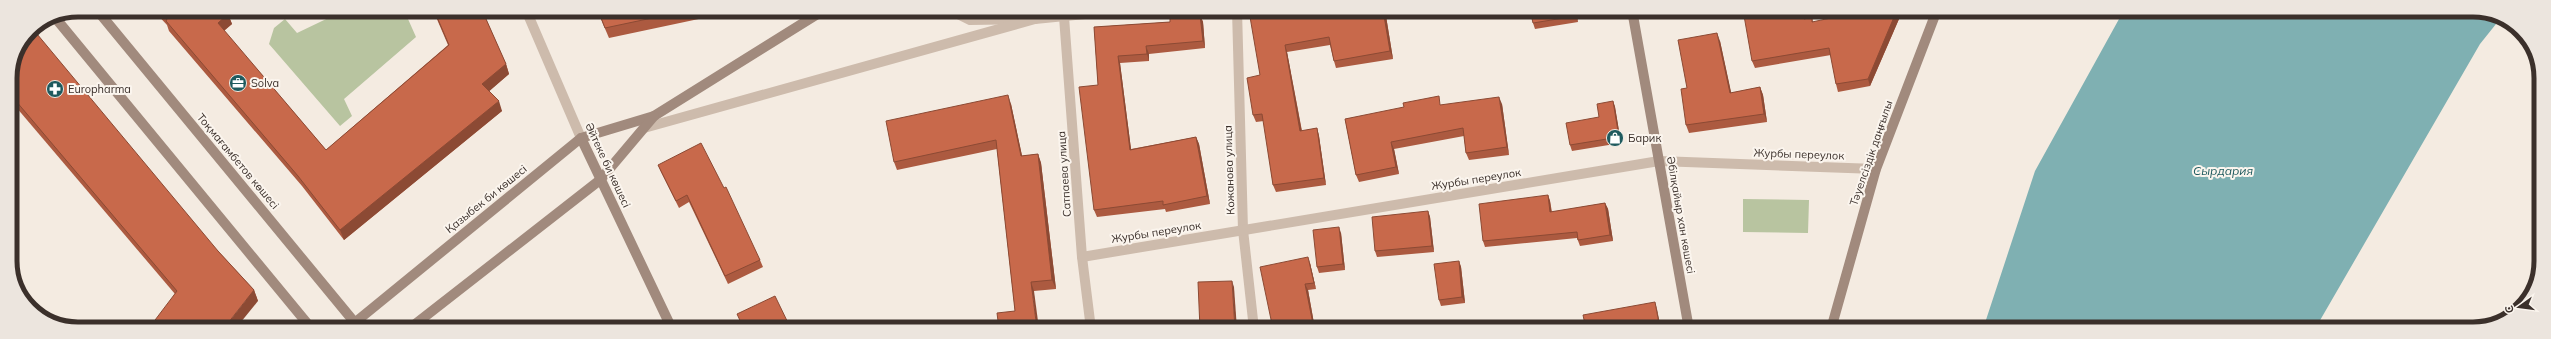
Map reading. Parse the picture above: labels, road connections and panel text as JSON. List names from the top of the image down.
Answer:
{
  "streets": {
    "street": [
      "Тәуелсіздік даңғылы",
      "Журбы переулок",
      "Тоқмағамбетов көшесі",
      "Әйтеке би көшесі",
      "Кожанова улица",
      "Сатпаева улица",
      "Қазыбек би көшесі",
      "Әбілқайыр хан көшесі"
    ]
  },
  "crossings": [
    ["Тәуелсіздік даңғылы", "Журбы переулок"],
    ["Журбы переулок", "Кожанова улица"],
    ["Журбы переулок", "Сатпаева улица"],
    ["Журбы переулок", "Әбілқайыр хан көшесі"],
    ["Әйтеке би көшесі", "Қазыбек би көшесі"]
  ],
  "water": ["Сырдария"],
  "places": {
    "office": ["Solva"],
    "pharmacy": ["Europharma"],
    "shop": ["Барик"]
  },
  "north": "left"
}
